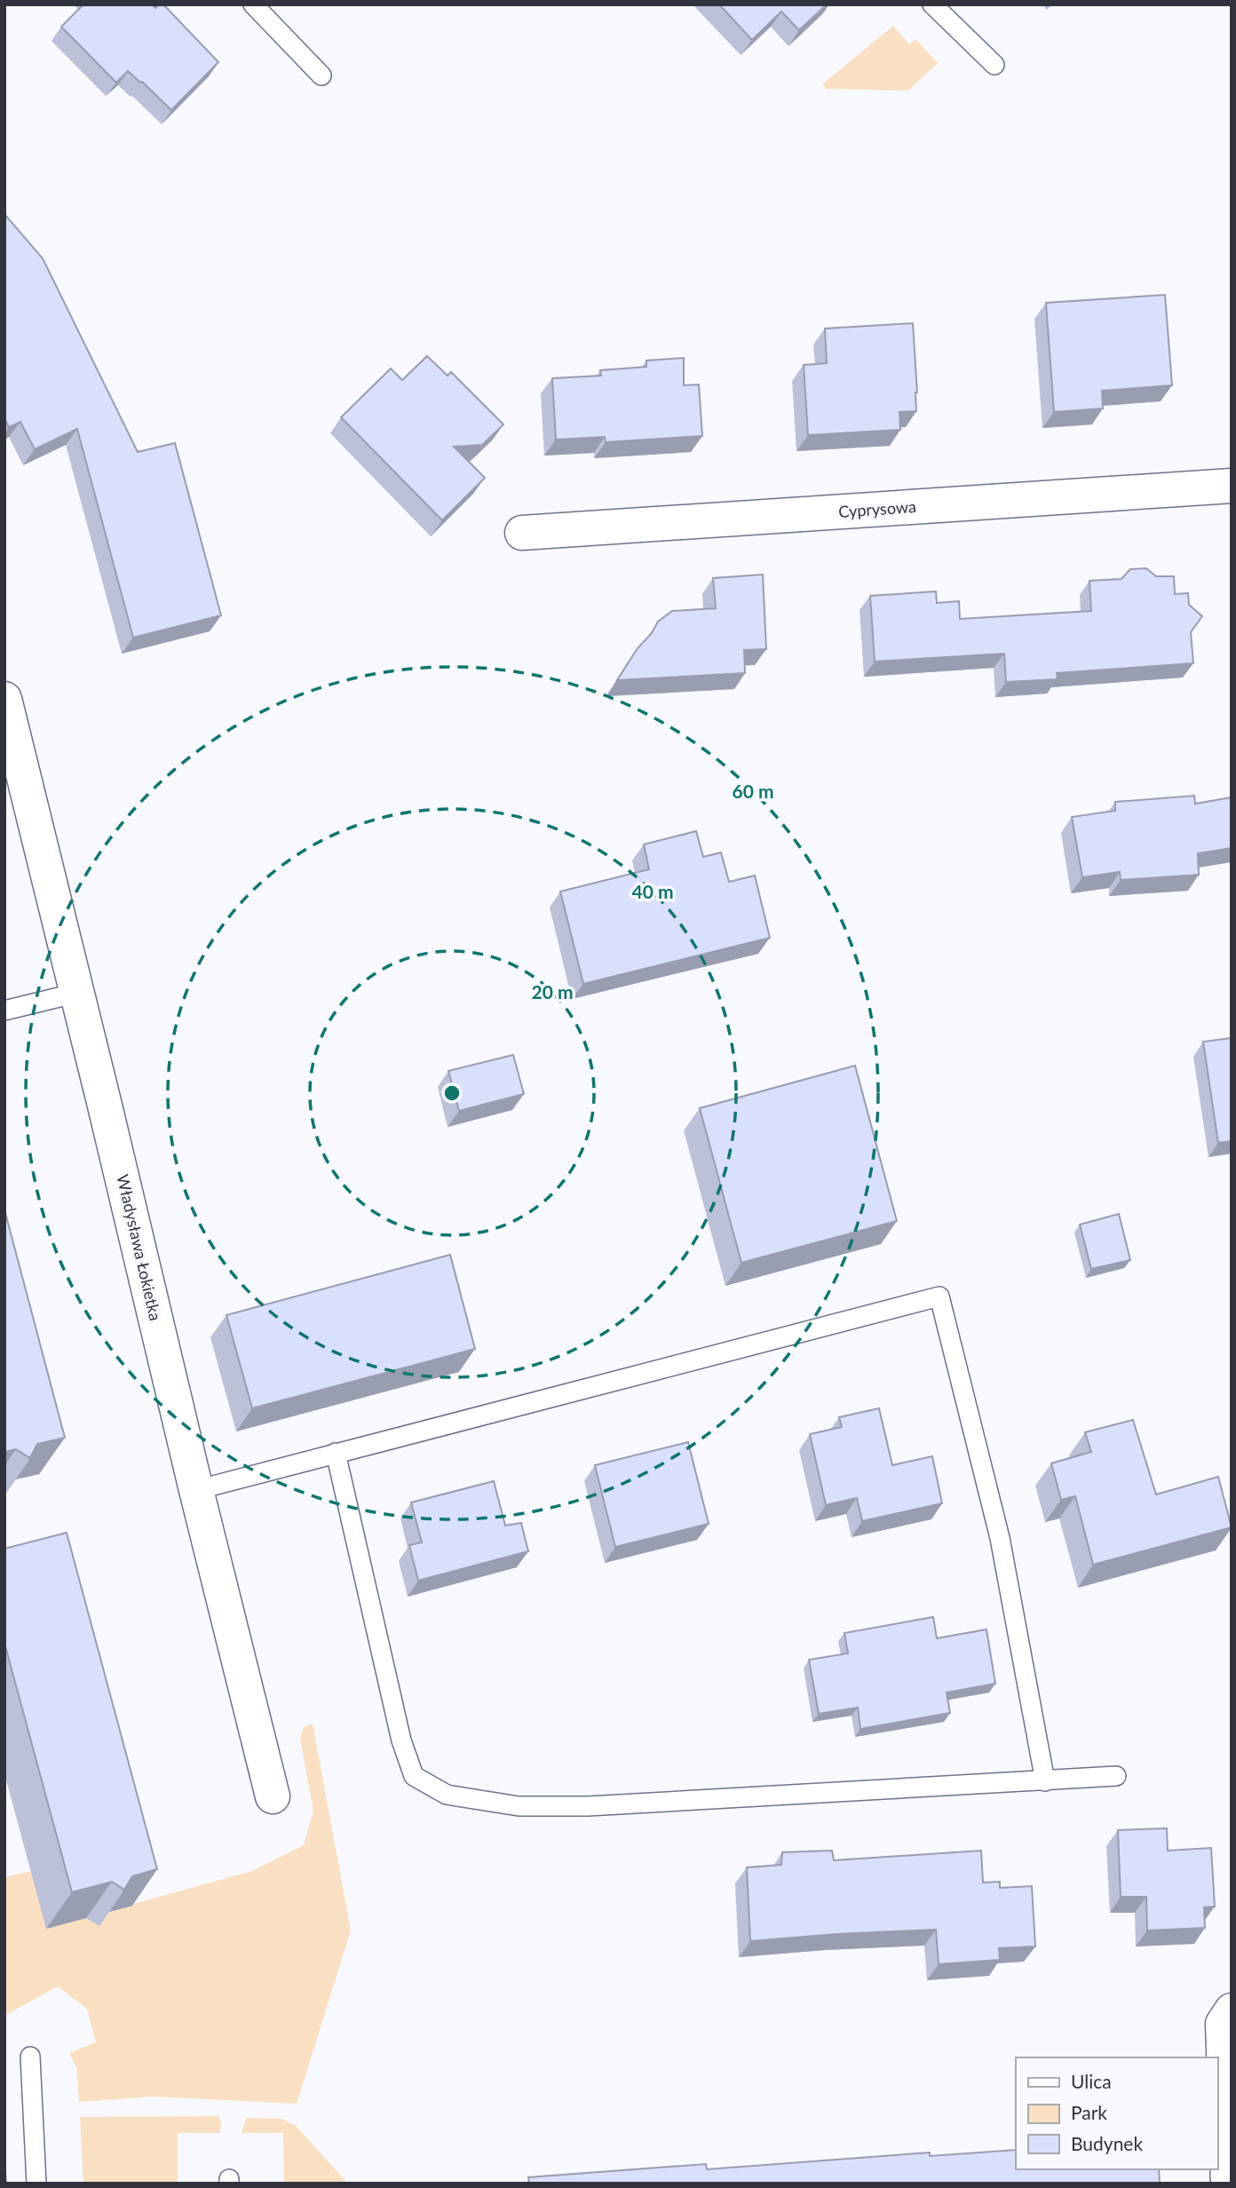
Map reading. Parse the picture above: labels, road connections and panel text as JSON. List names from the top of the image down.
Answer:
{
  "streets": {
    "street": ["Cyprysowa", "Władysława Łokietka"]
  },
  "legend": ["Ulica", "Park", "Budynek"],
  "rings": ["60 m", "40 m", "20 m"]
}
